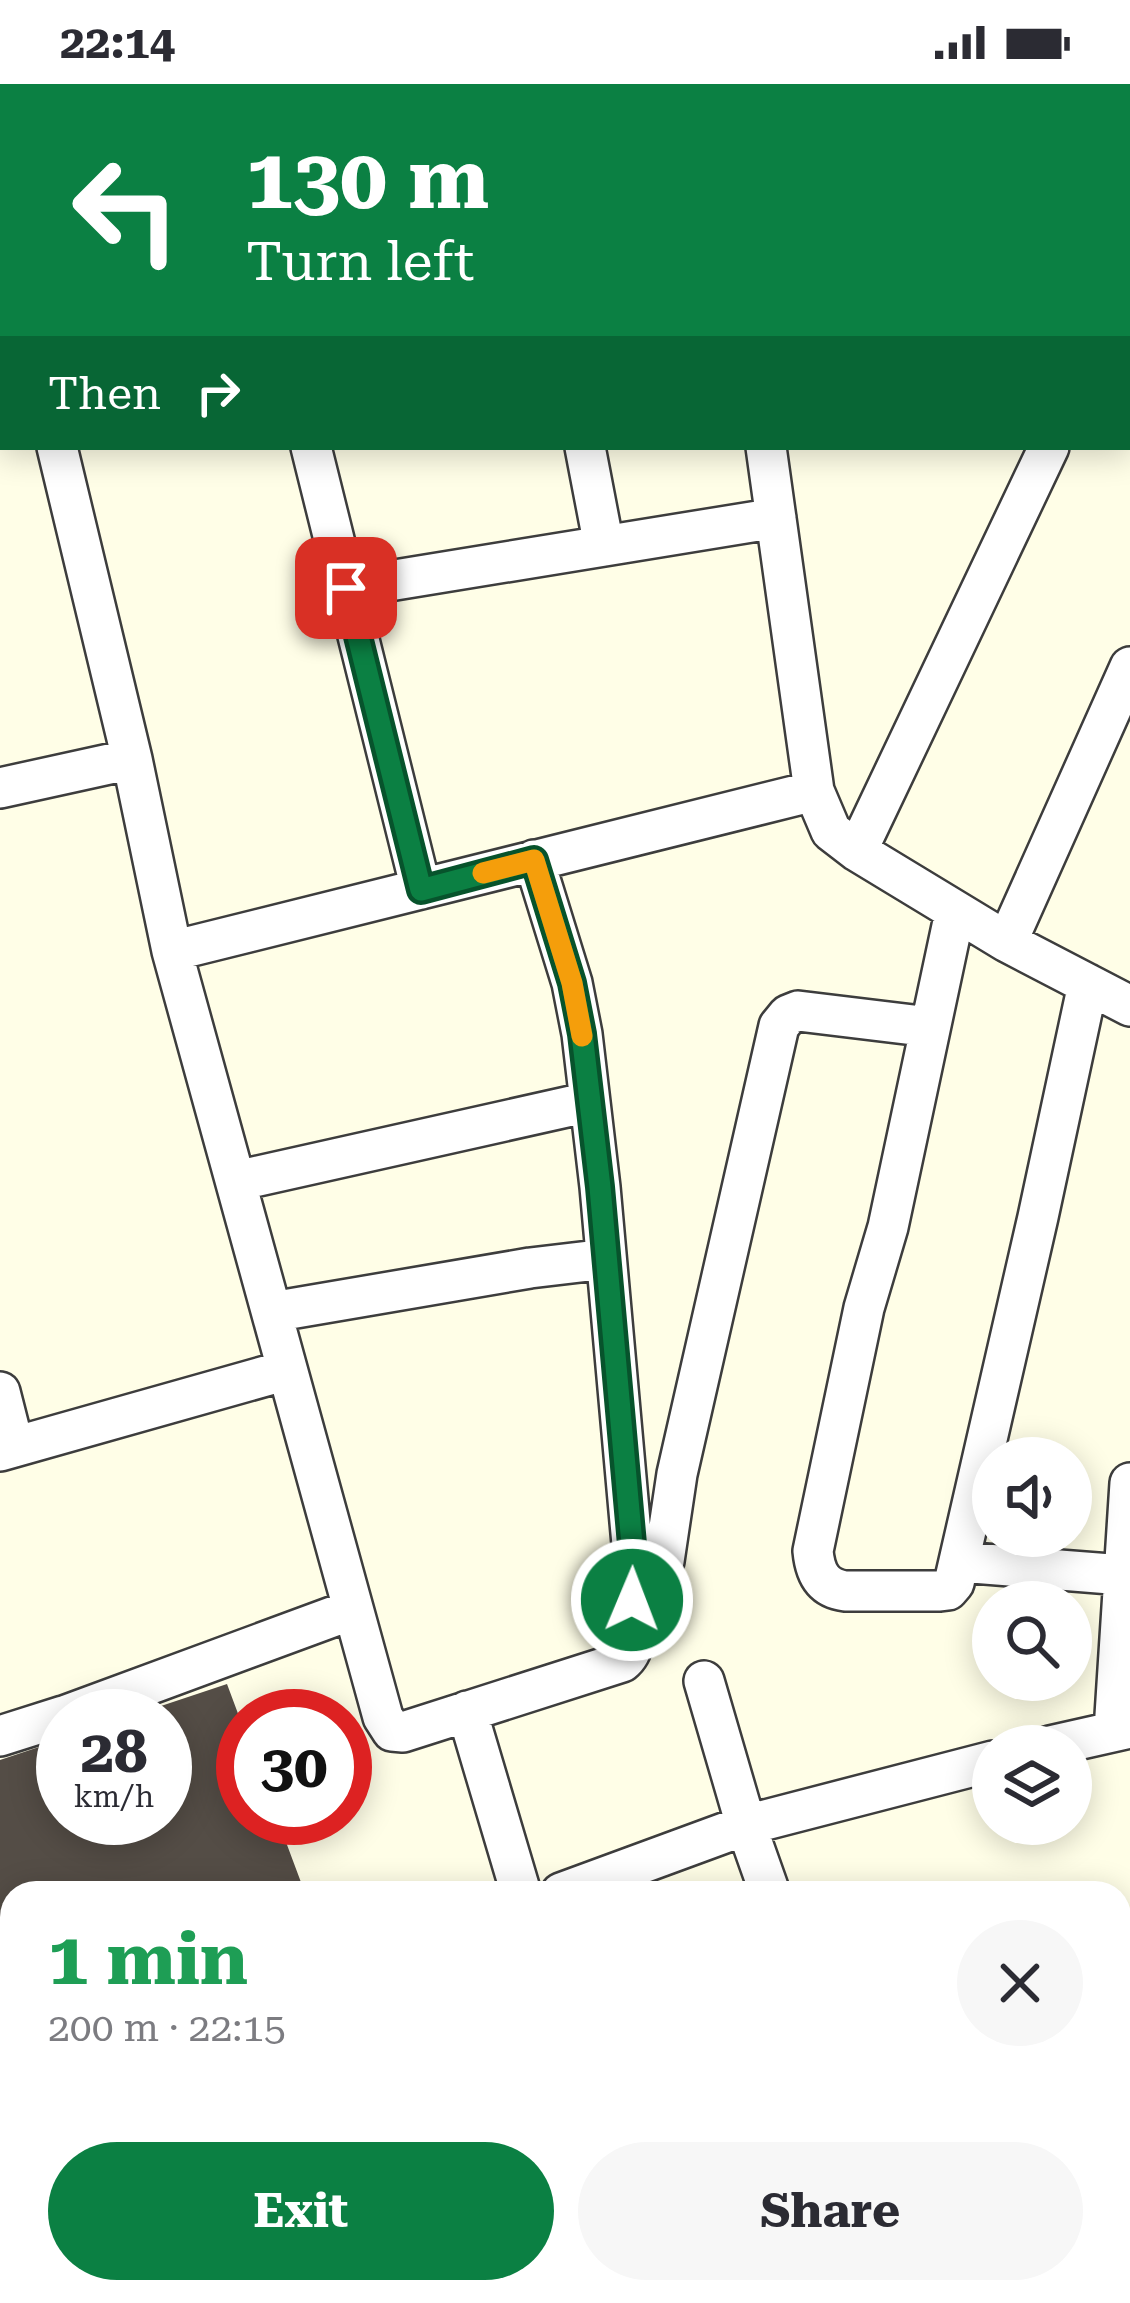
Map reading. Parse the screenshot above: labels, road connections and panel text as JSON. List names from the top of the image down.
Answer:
{
  "page": {
    "status": "22:14",
    "turn": ["130 m", "Turn left"],
    "then": "Then",
    "speed": "28 km/h",
    "limit": "30",
    "heading": ["1 min", "200 m · 22:15"],
    "buttons": ["Exit", "Share"]
  }
}
